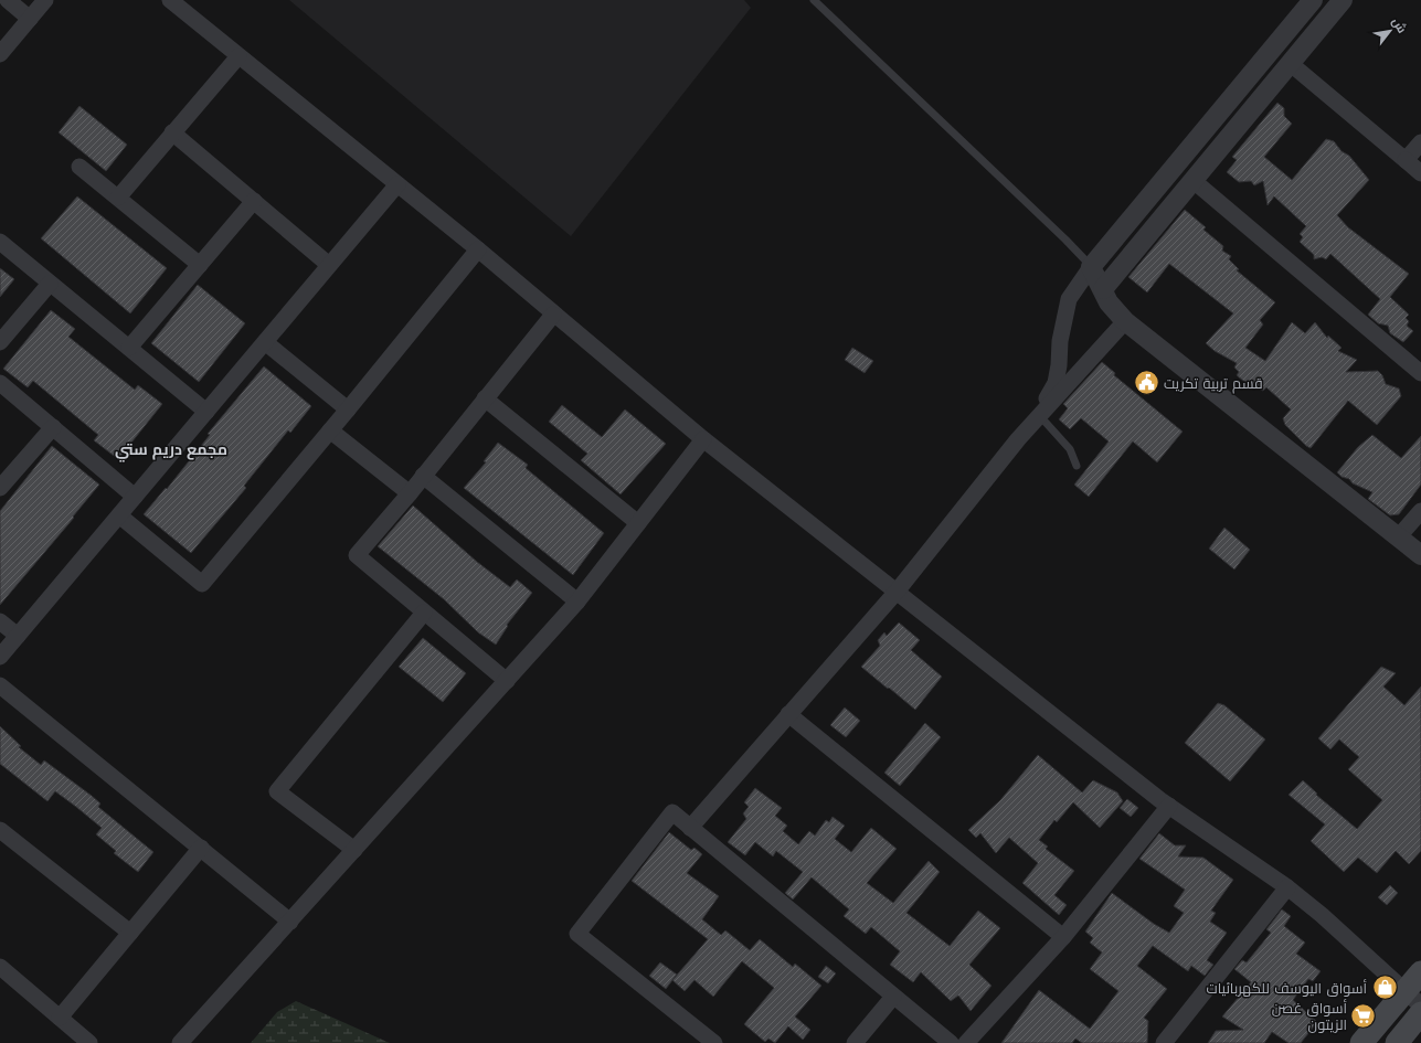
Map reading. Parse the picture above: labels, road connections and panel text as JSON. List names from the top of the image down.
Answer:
{
  "districts": ["مجمع دريم ستي"],
  "places": {
    "public building": ["قسم تربية تكريت"],
    "shop": ["أسواق اليوسف للكهربائيات"],
    "supermarket": ["أسواق غصن الزيتون"]
  },
  "north": "top right"
}
